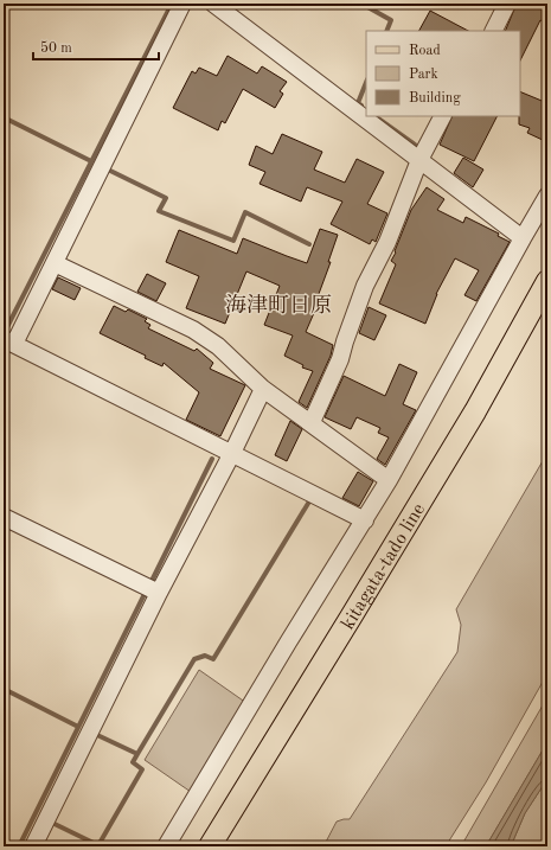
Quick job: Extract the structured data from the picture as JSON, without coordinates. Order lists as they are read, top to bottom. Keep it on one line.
{"streets":{"main road":["kitagata-tado line"]},"districts":["海津町日原"],"legend":["Road","Park","Building"],"scale_bar":"50 m"}
